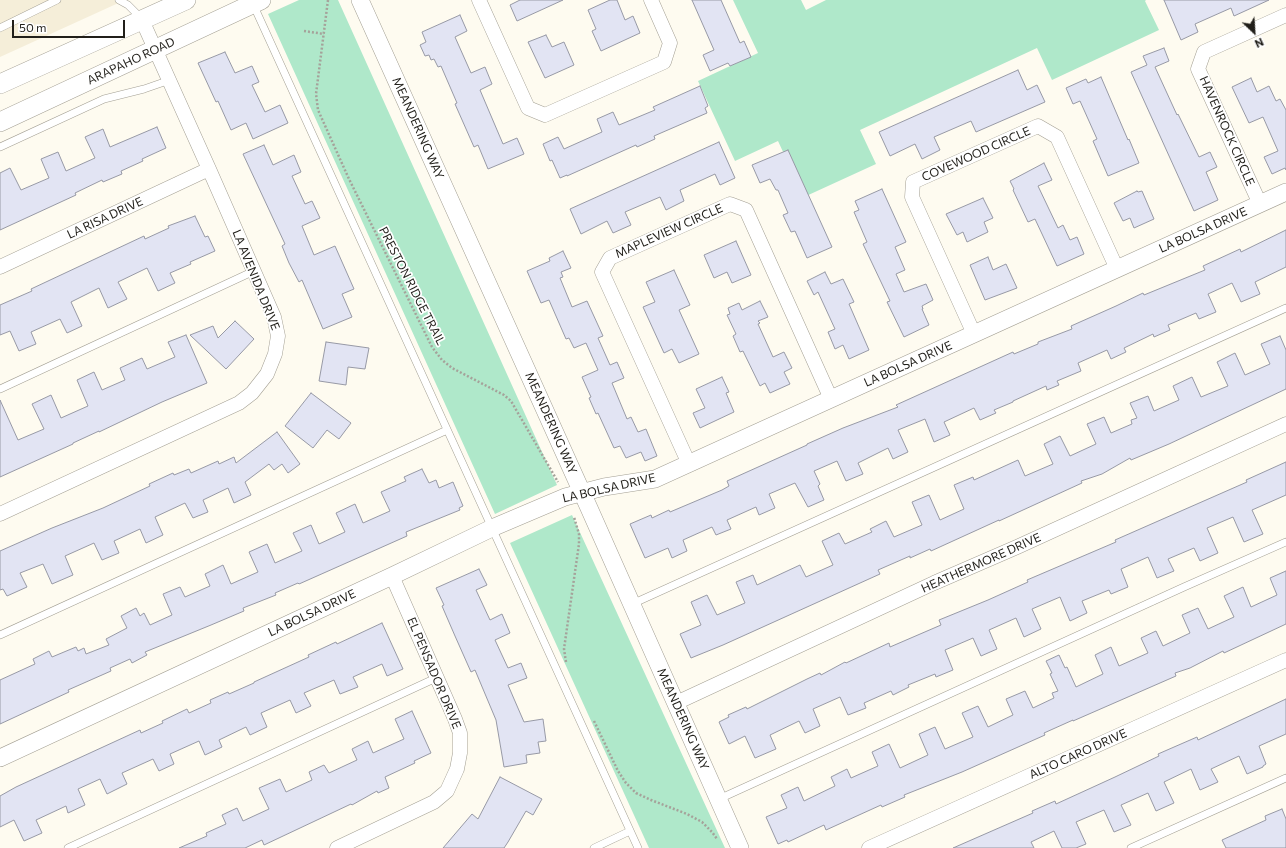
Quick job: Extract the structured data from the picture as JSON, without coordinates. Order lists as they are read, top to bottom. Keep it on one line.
{"streets":{"main road":["ARAPAHO ROAD"],"street":["MEANDERING WAY","HAVENROCK CIRCLE","COVEWOOD CIRCLE","LA RISA DRIVE","LA BOLSA DRIVE","MAPLEVIEW CIRCLE","LA AVENIDA DRIVE","HEATHERMORE DRIVE","EL PENSADOR DRIVE","ALTO CARO DRIVE"],"path":["PRESTON RIDGE TRAIL"]},"crossings":[["ARAPAHO ROAD","LA AVENIDA DRIVE"],["MEANDERING WAY","LA BOLSA DRIVE"],["MEANDERING WAY","HEATHERMORE DRIVE"],["HAVENROCK CIRCLE","LA BOLSA DRIVE"],["COVEWOOD CIRCLE","LA BOLSA DRIVE"],["LA RISA DRIVE","LA AVENIDA DRIVE"],["LA BOLSA DRIVE","MAPLEVIEW CIRCLE"],["LA BOLSA DRIVE","PRESTON RIDGE TRAIL"],["LA BOLSA DRIVE","EL PENSADOR DRIVE"]],"scale_bar":"50 m","north":"bottom right"}
